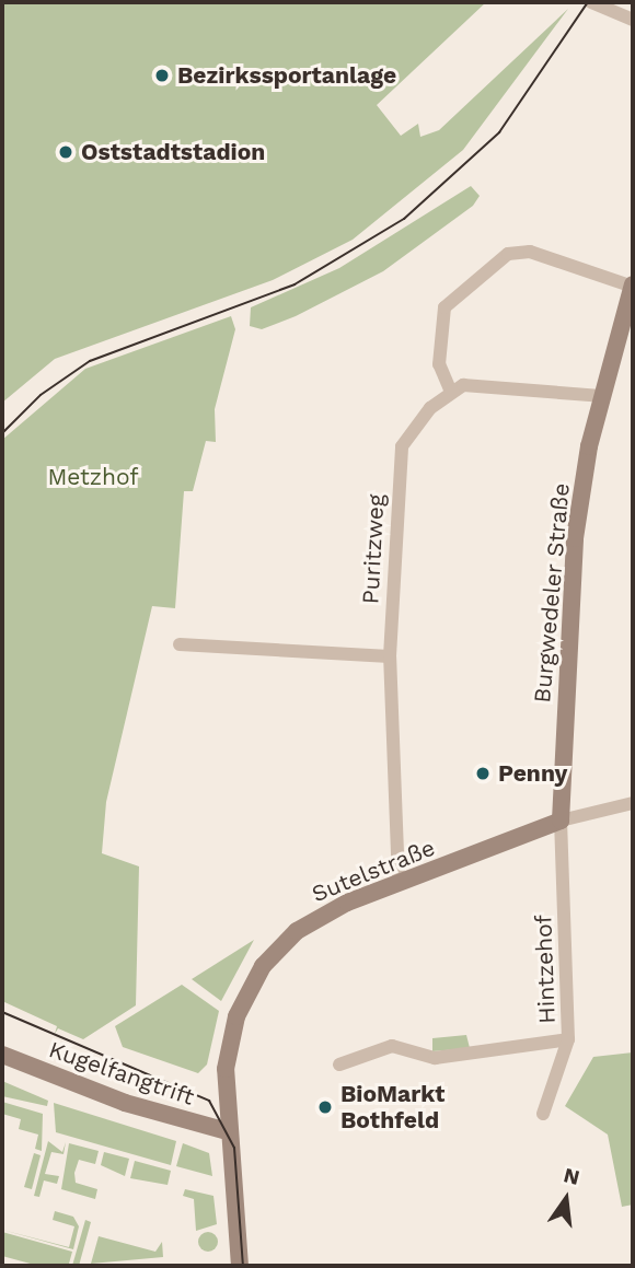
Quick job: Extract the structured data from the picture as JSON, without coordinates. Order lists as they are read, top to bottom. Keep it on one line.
{"streets":{"main road":["Burgwedeler Straße","Sutelstraße","Kugelfangtrift"],"street":["Puritzweg","Hintzehof"]},"crossings":[["Puritzweg","Sutelstraße"],["Burgwedeler Straße","Sutelstraße"],["Burgwedeler Straße","Hintzehof"],["Sutelstraße","Hintzehof"],["Sutelstraße","Kugelfangtrift"]],"parks":["Metzhof"],"places":["Bezirkssportanlage","Oststadtstadion","Penny","BioMarkt Bothfeld"],"north":"top"}
